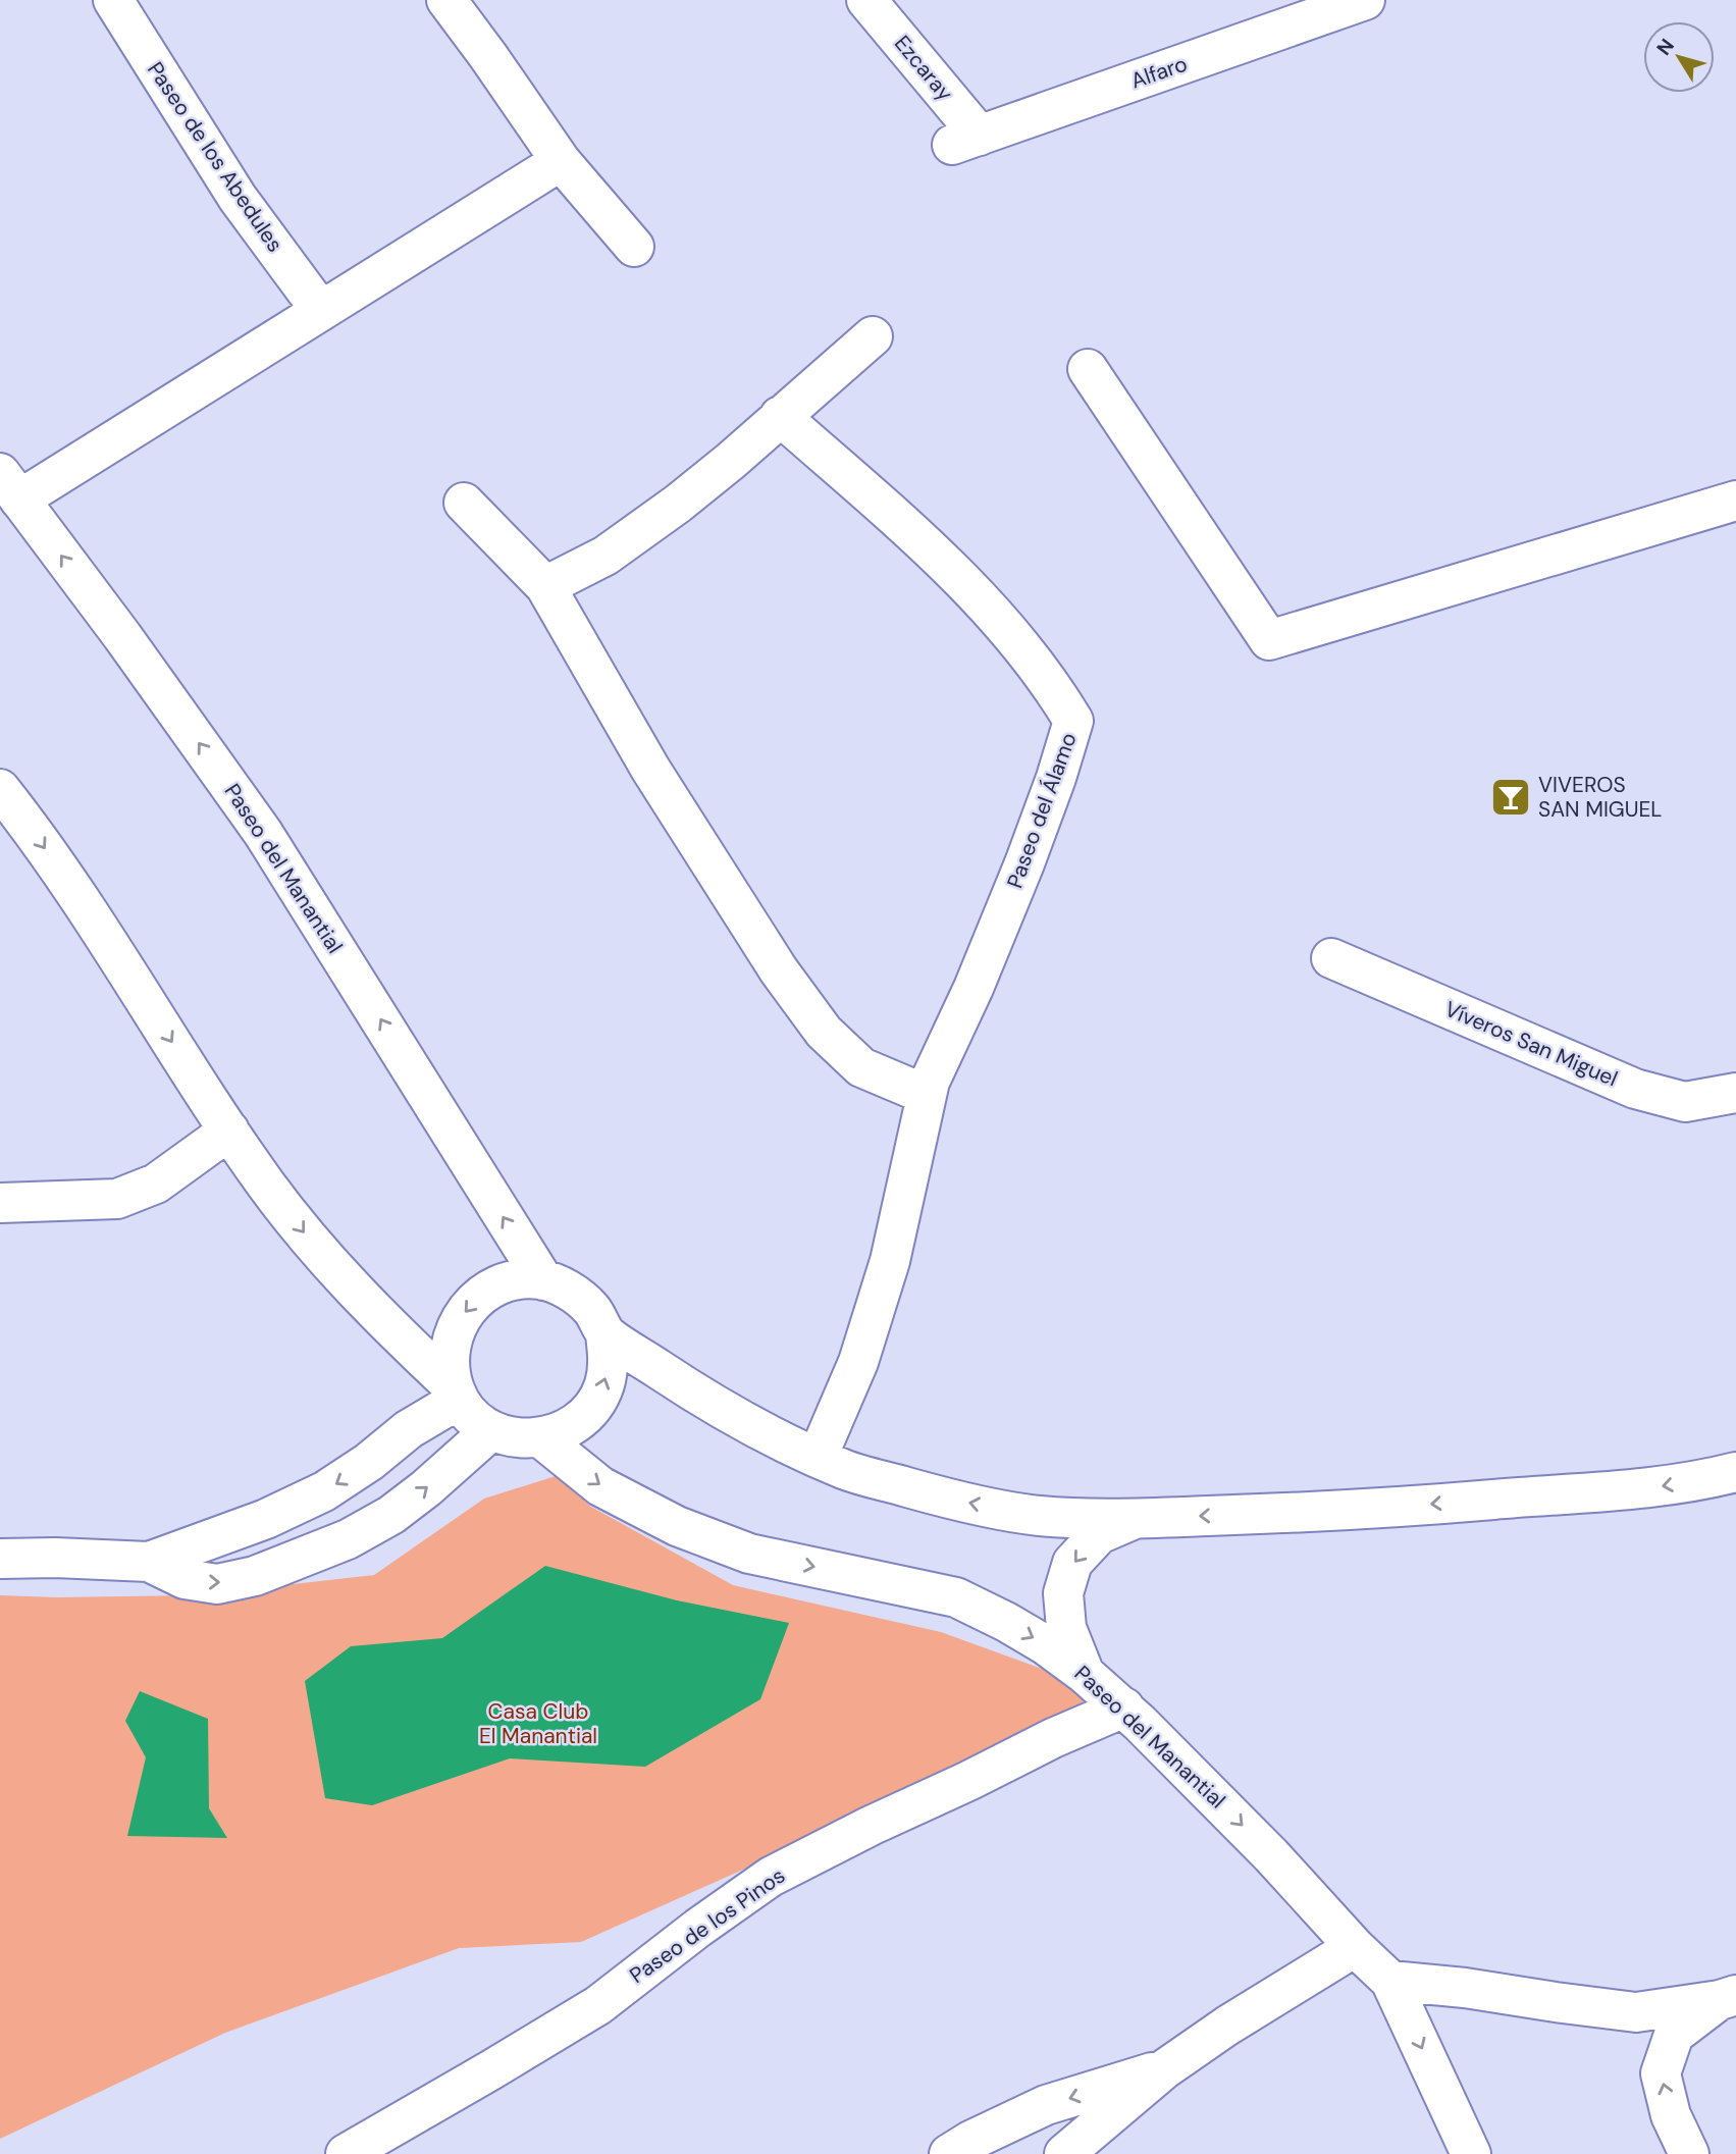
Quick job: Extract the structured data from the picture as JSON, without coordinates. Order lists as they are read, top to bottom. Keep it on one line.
{"streets":{"street":["Ezcaray","Alfaro","Paseo de los Abedules","Paseo del Álamo","Paseo del Manantial","Víveros San Miguel","Paseo de los Pinos"]},"crossings":[["Ezcaray","Alfaro"],["Paseo del Manantial","Paseo de los Pinos"]],"parks":["Casa Club El Manantial"],"places":{"bar":["VIVEROS SAN MIGUEL"]},"north":"top left"}
